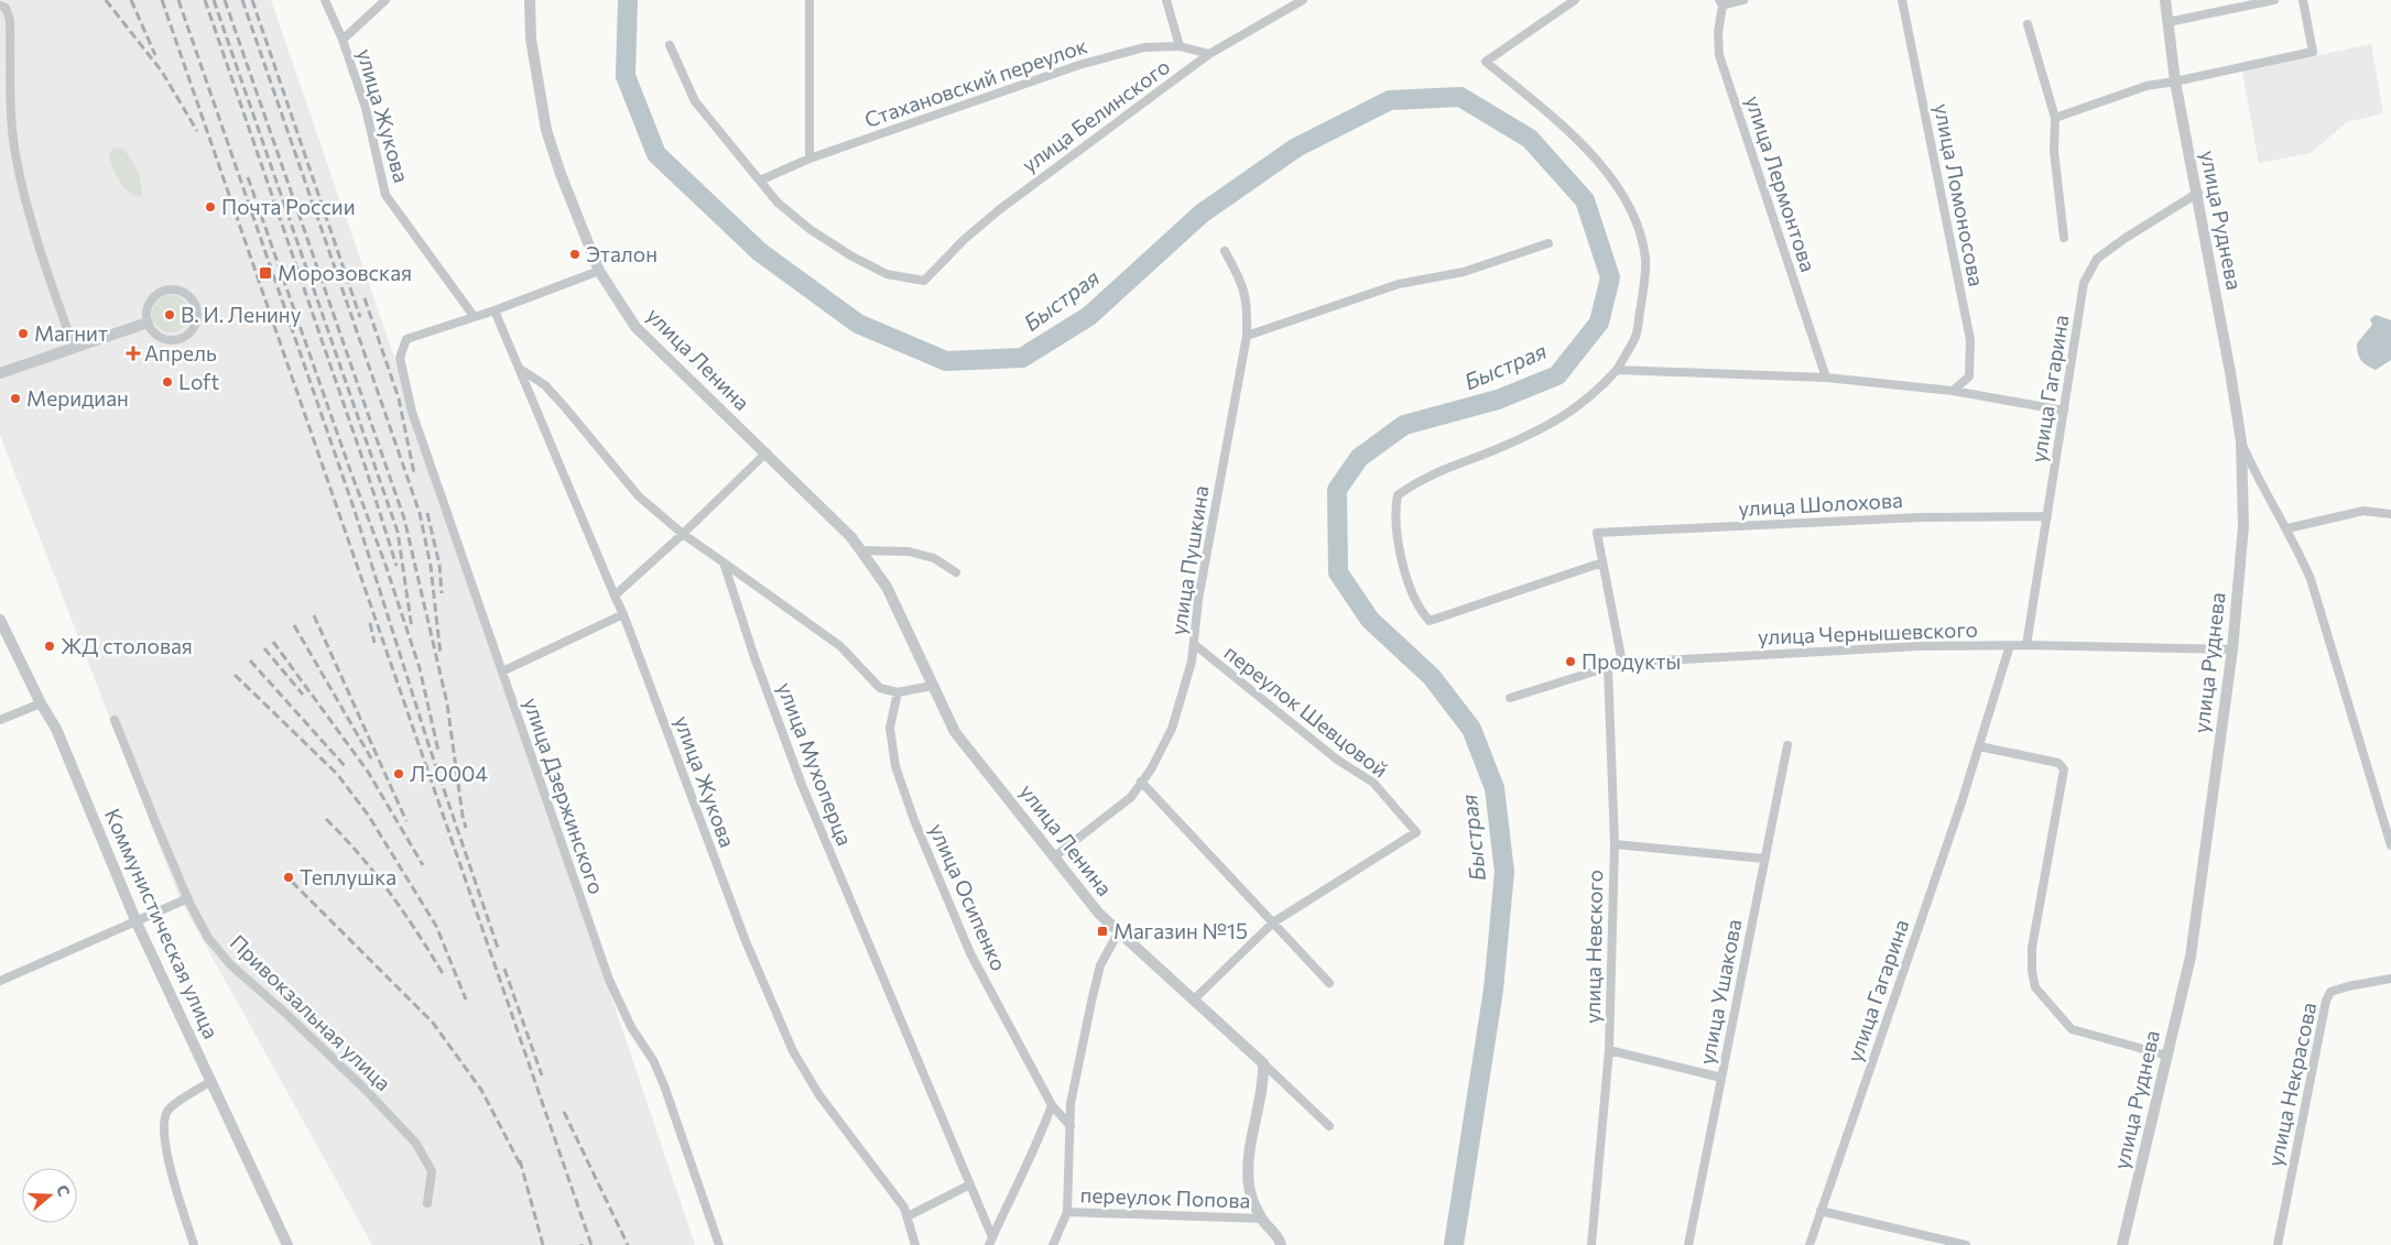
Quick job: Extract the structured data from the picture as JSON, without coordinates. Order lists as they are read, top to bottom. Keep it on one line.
{"streets":{"street":["Стахановский переулок","улица Жукова","улица Белинского","улица Лермонтова","улица Ломоносова","улица Руднева","улица Ленина","улица Гагарина","улица Шолохова","улица Пушкина","улица Чернышевского","переулок Шевцовой","улица Мухоперца","улица Дзержинского","улица Осипенко","Коммунистическая улица","улица Невского","улица Ушакова","Привокзальная улица","улица Некрасова","переулок Попова"]},"crossings":[["Стахановский переулок","улица Белинского"],["улица Жукова","улица Дзержинского"],["улица Руднева","улица Гагарина"],["улица Руднева","улица Чернышевского"],["улица Ленина","улица Пушкина"],["улица Гагарина","улица Шолохова"],["улица Гагарина","улица Чернышевского"],["улица Пушкина","переулок Шевцовой"],["улица Чернышевского","улица Невского"],["улица Невского","улица Ушакова"]],"water":["Быстрая"],"places":{"other":["Почта России","Эталон","В. И. Ленину","Магнит","Loft","Меридиан","ЖД столовая","Продукты","Л-0004","Теплушка"],"transit":["Морозовская","Магазин №15"],"health":["Апрель"]},"north":"right"}
